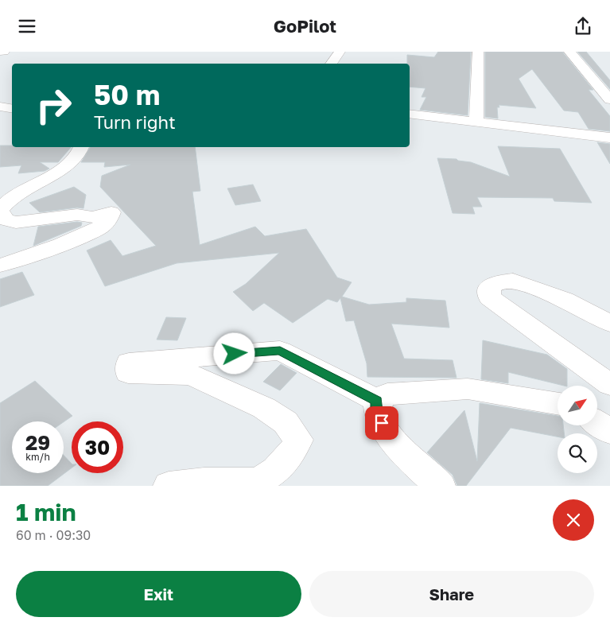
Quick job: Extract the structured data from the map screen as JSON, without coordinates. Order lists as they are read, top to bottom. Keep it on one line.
{"north":"top right","page":{"header":"GoPilot","turn":["50 m","Turn right"],"speed":"29 km/h","limit":"30","heading":["1 min","60 m · 09:30"],"buttons":["Exit","Share"]}}
